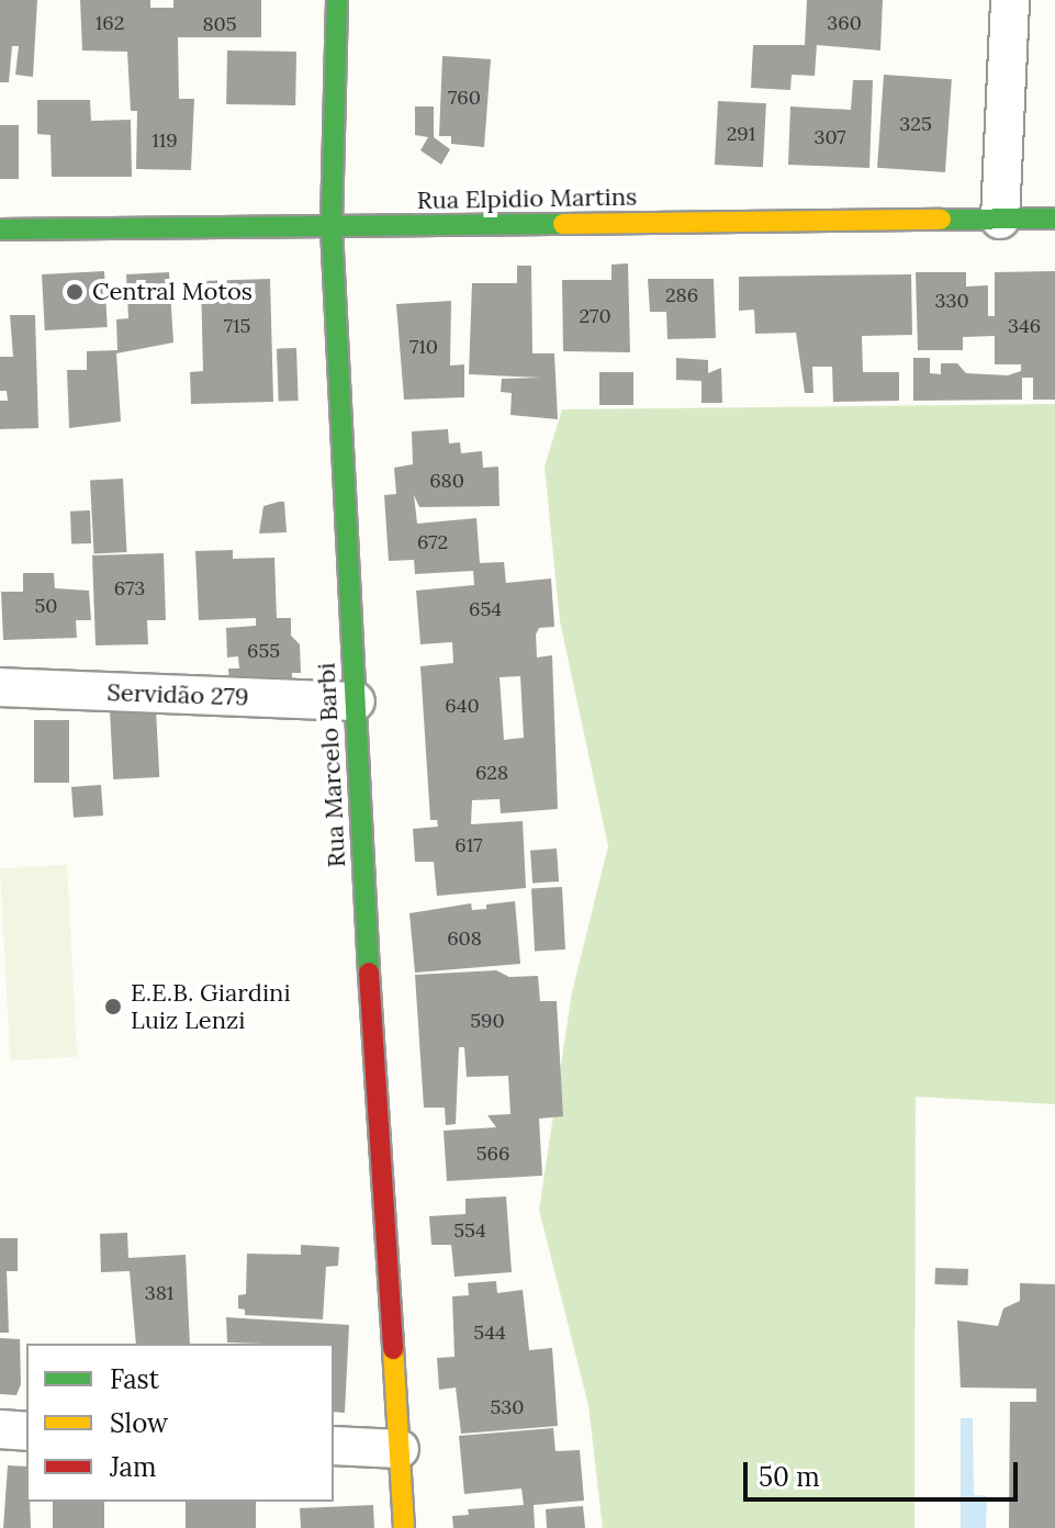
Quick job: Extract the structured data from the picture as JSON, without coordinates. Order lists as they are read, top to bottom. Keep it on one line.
{"streets":{"street":["Rua Elpidio Martins","Servidão 279","Rua Marcelo Barbi"]},"crossings":[["Rua Elpidio Martins","Rua Marcelo Barbi"],["Servidão 279","Rua Marcelo Barbi"]],"places":["Central Motos","E.E.B. Giardini Luiz Lenzi"],"house_numbers":["162","360","805","760","325","291","307","119","286","330","270","715","346","710","680","672","673","50","654","655","640","628","617","608","590","566","554","381","544","530"],"legend":["Fast","Slow","Jam"],"scale_bar":"50 m"}
